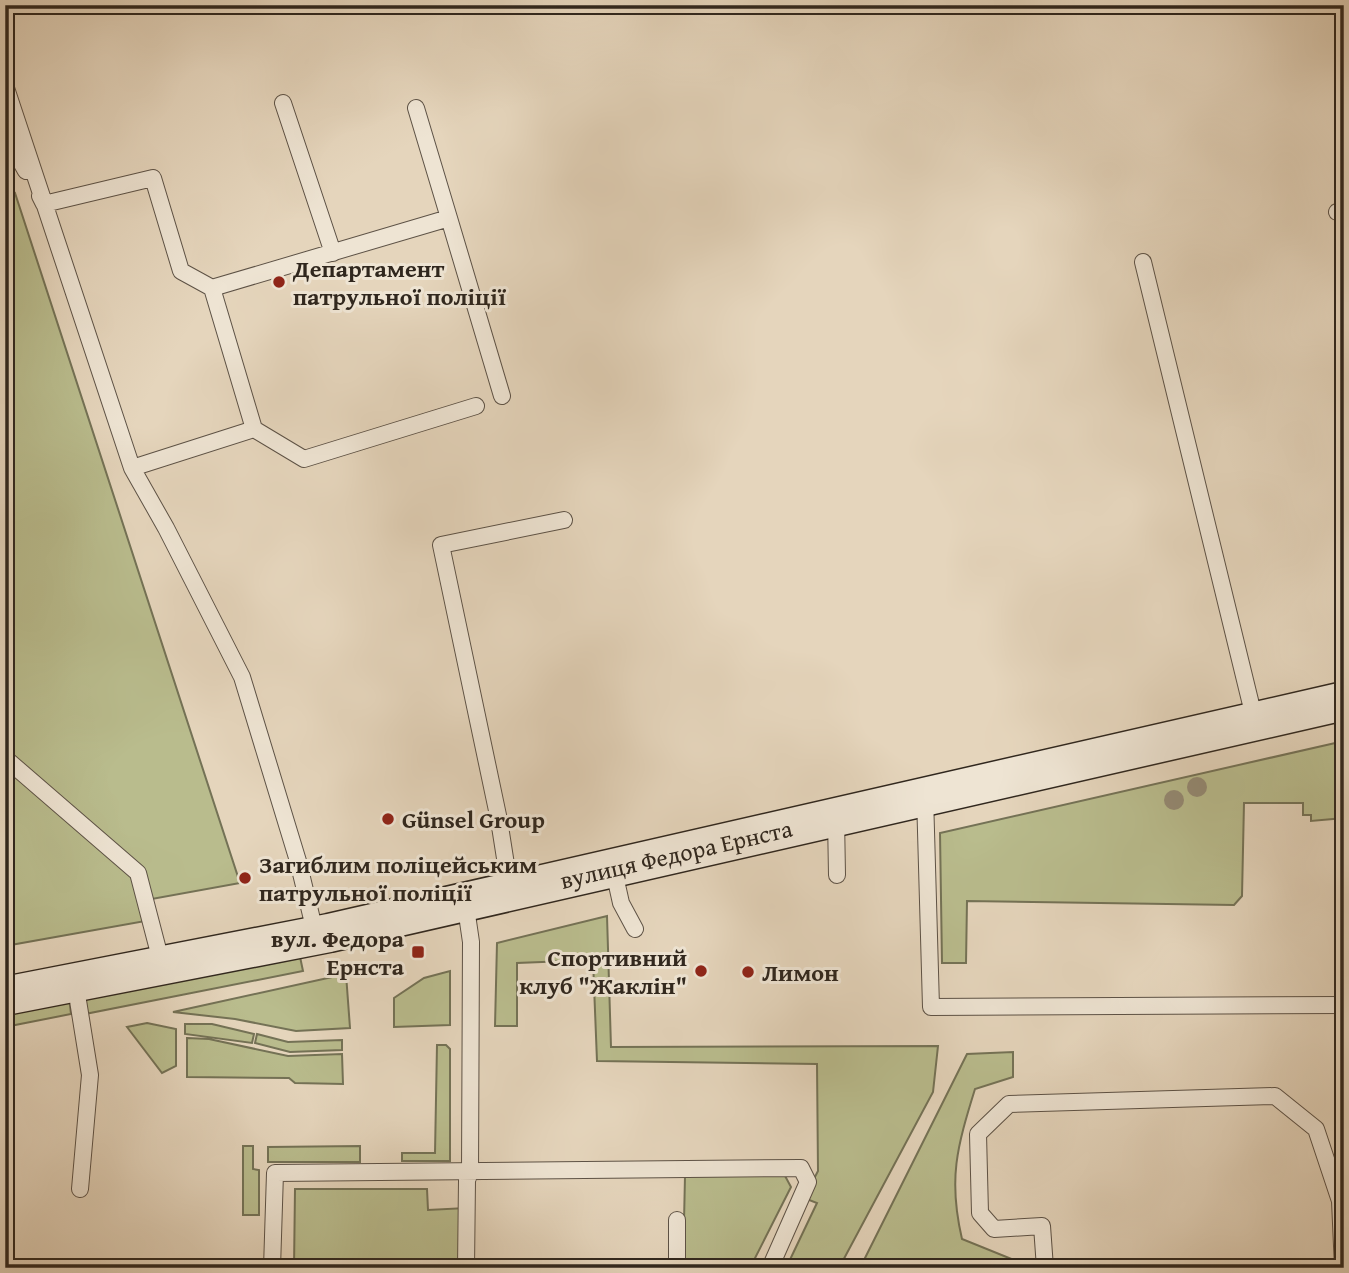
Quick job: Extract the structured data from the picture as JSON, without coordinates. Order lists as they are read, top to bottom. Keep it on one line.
{"streets":{"street":["вулиця Федора Ернста"]},"places":{"other":["Департамент патрульної поліції","Günsel Group","Загиблим поліцейським патрульної поліції","Спортивний клуб \"Жаклін\"","Лимон"],"transit":["вул. Федора Ернста"]}}
